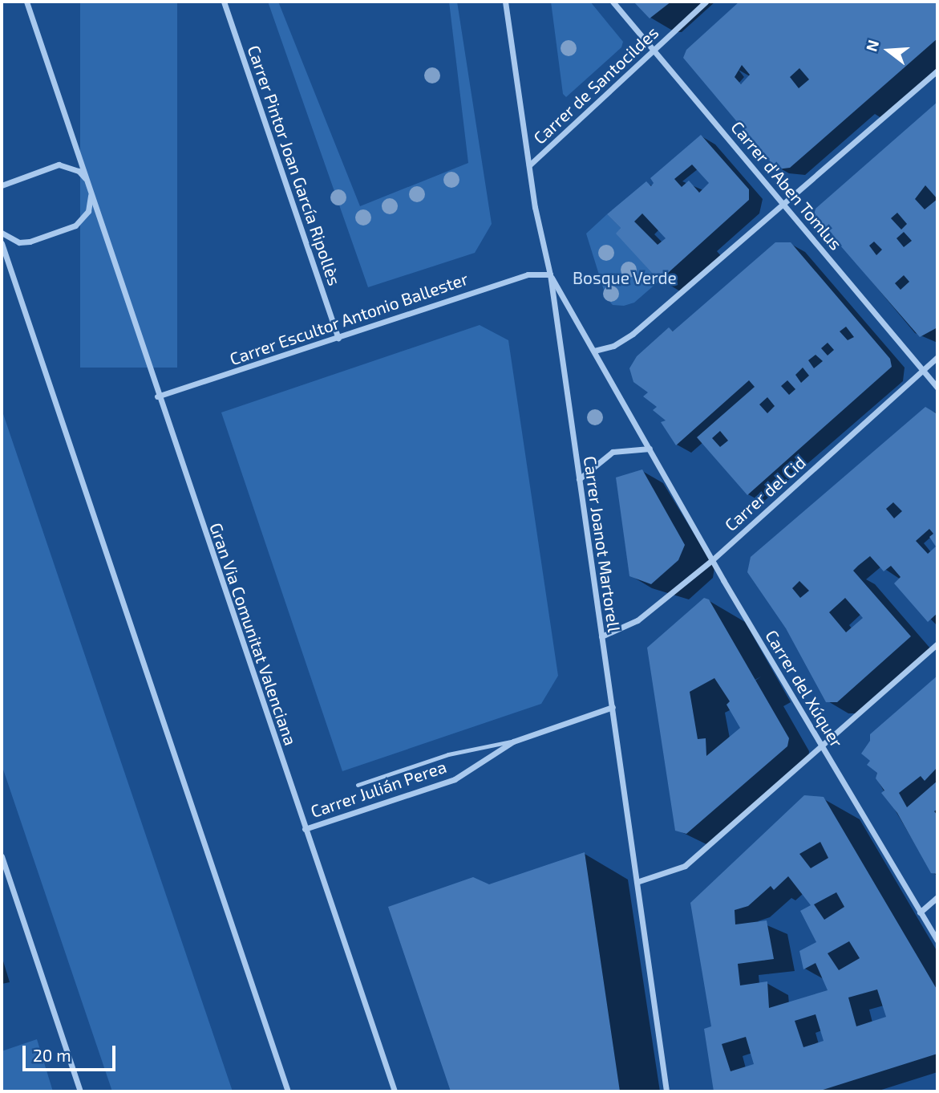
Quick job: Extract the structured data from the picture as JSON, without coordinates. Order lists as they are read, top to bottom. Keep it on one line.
{"streets":{"street":["Carrer de Santocildes","Carrer Pintor Joan García Ripollès","Carrer d'Aben Tomlus","Carrer Escultor Antonio Ballester","Carrer del Cid","Carrer Joanot Martorell","Gran Via Comunitat Valenciana","Carrer del Xúquer","Carrer Julián Perea"]},"crossings":[["Carrer de Santocildes","Carrer d'Aben Tomlus"],["Carrer de Santocildes","Carrer Joanot Martorell"],["Carrer Pintor Joan García Ripollès","Carrer Escultor Antonio Ballester"],["Carrer d'Aben Tomlus","Carrer del Cid"],["Carrer Escultor Antonio Ballester","Carrer Joanot Martorell"],["Carrer Escultor Antonio Ballester","Gran Via Comunitat Valenciana"],["Carrer Escultor Antonio Ballester","Carrer del Xúquer"],["Carrer del Cid","Carrer Joanot Martorell"],["Carrer del Cid","Carrer del Xúquer"],["Carrer Joanot Martorell","Carrer del Xúquer"],["Carrer Joanot Martorell","Carrer Julián Perea"],["Gran Via Comunitat Valenciana","Carrer Julián Perea"]],"parks":["Bosque Verde"],"scale_bar":"20 m","north":"left"}
